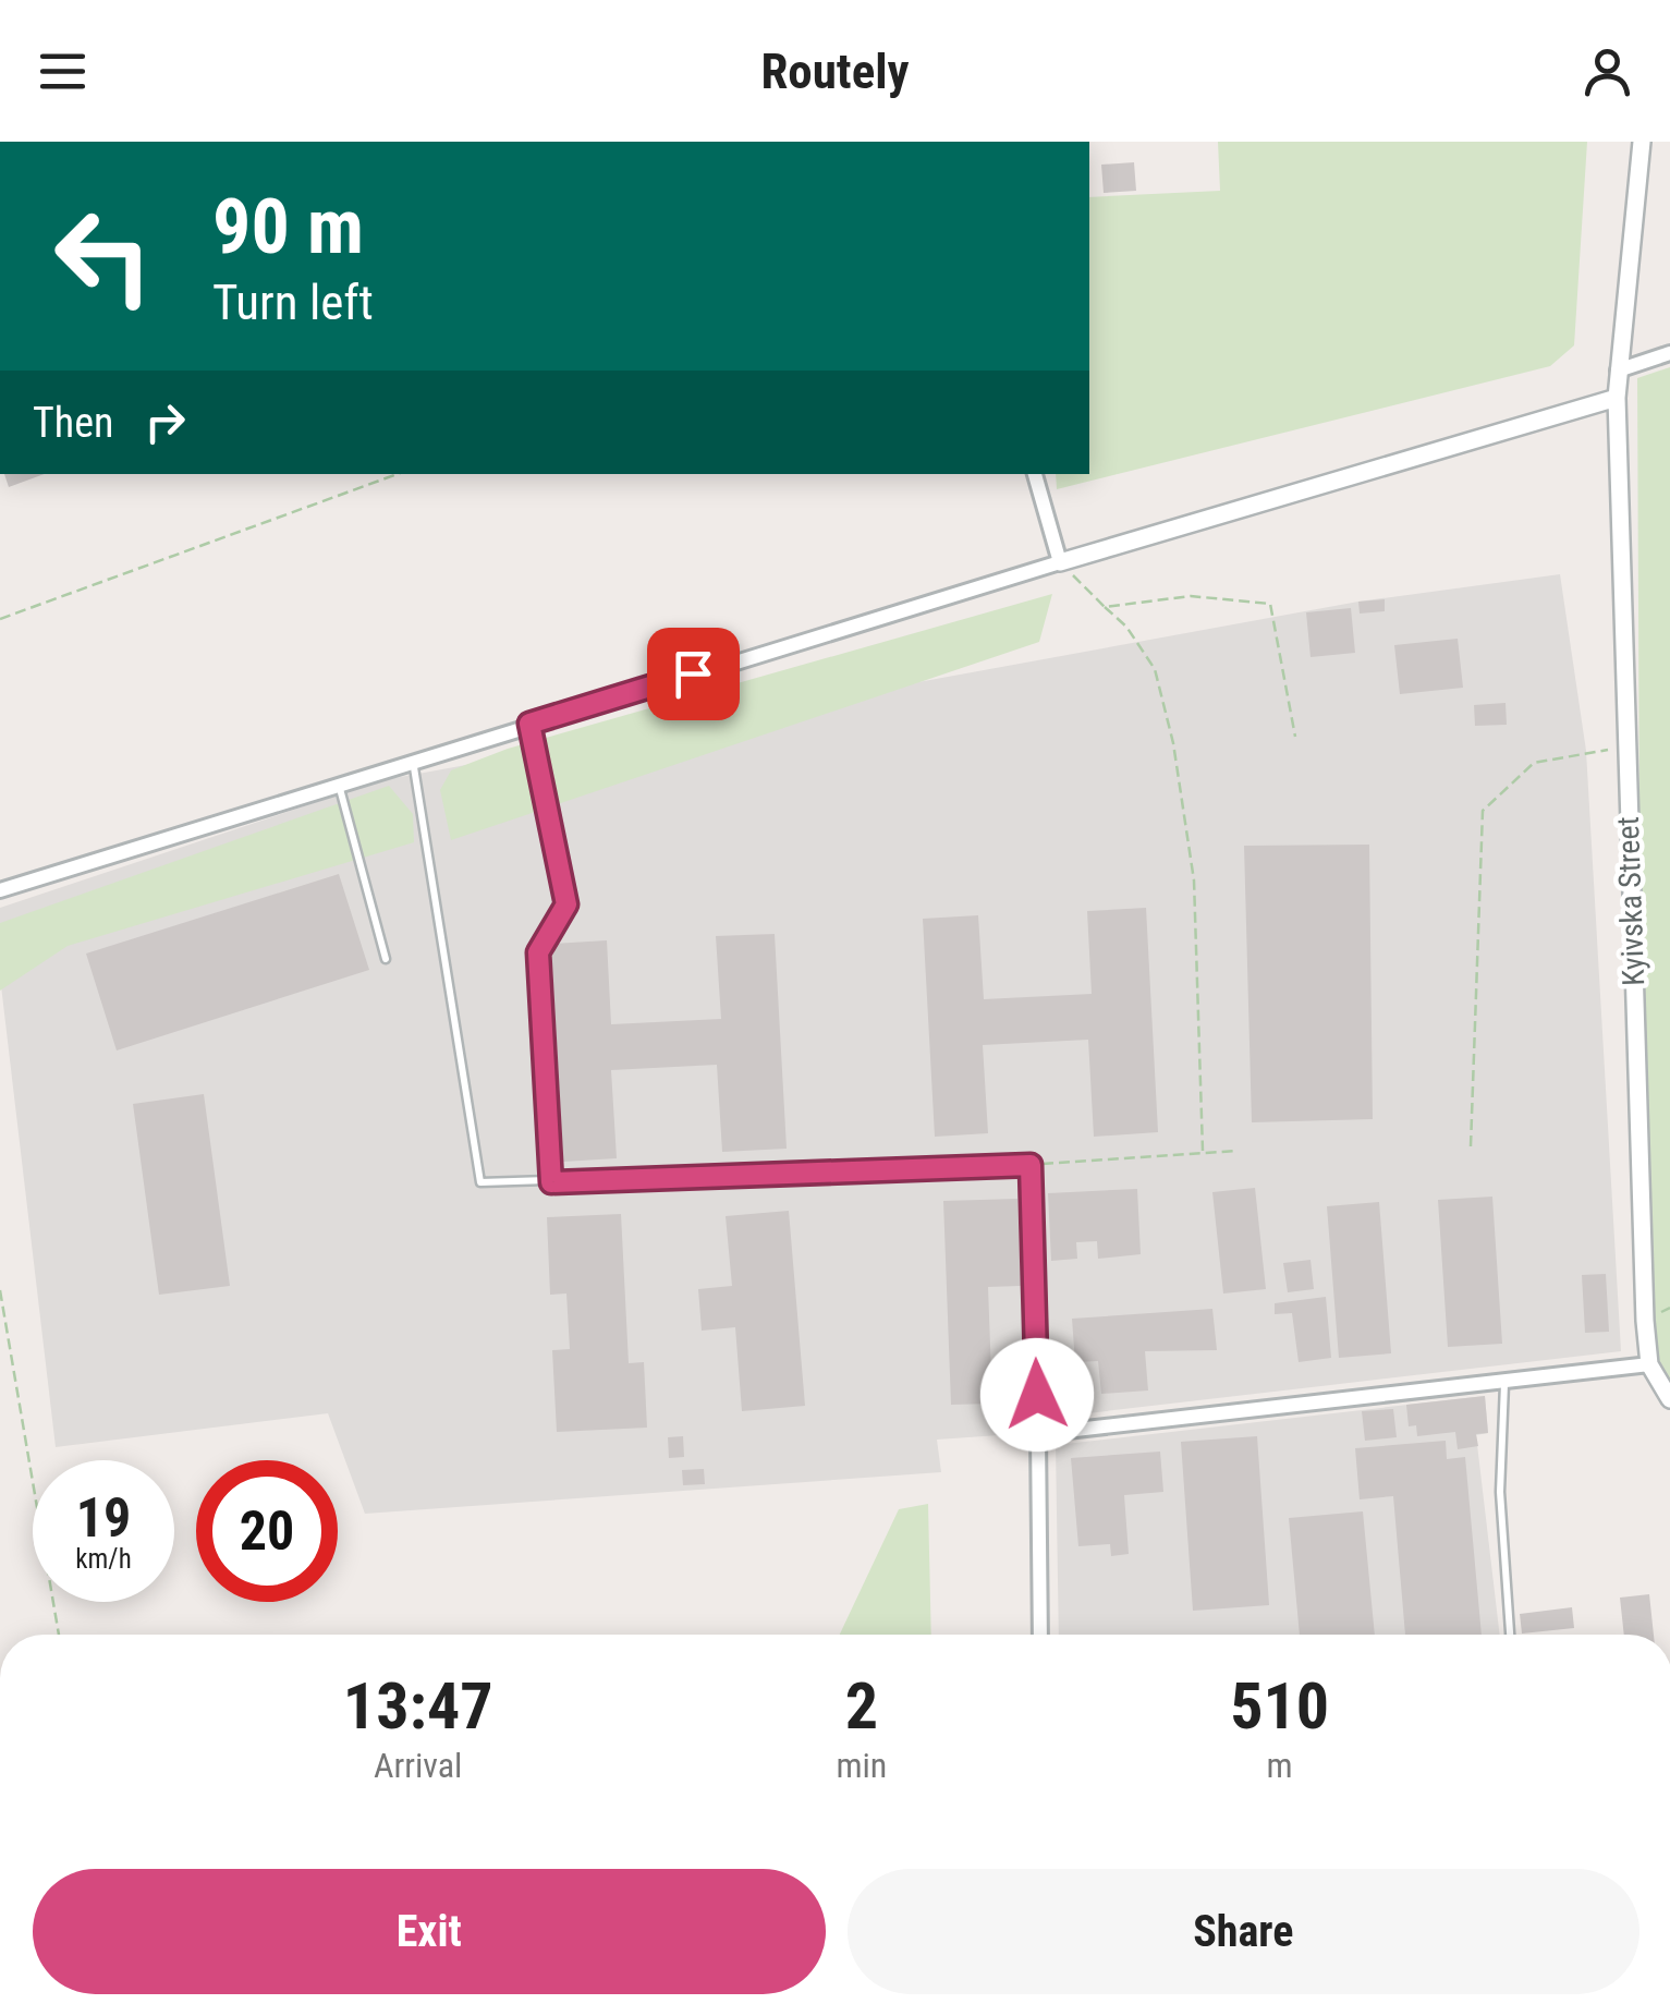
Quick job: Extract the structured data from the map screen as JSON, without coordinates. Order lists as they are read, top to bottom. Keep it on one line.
{"streets":{"street":["Kyivska Street"]},"page":{"header":"Routely","turn":["90 m","Turn left"],"then":"Then","speed":"19 km/h","limit":"20","eta":["13:47","Arrival","2","min","510","m"],"buttons":["Exit","Share"]}}
